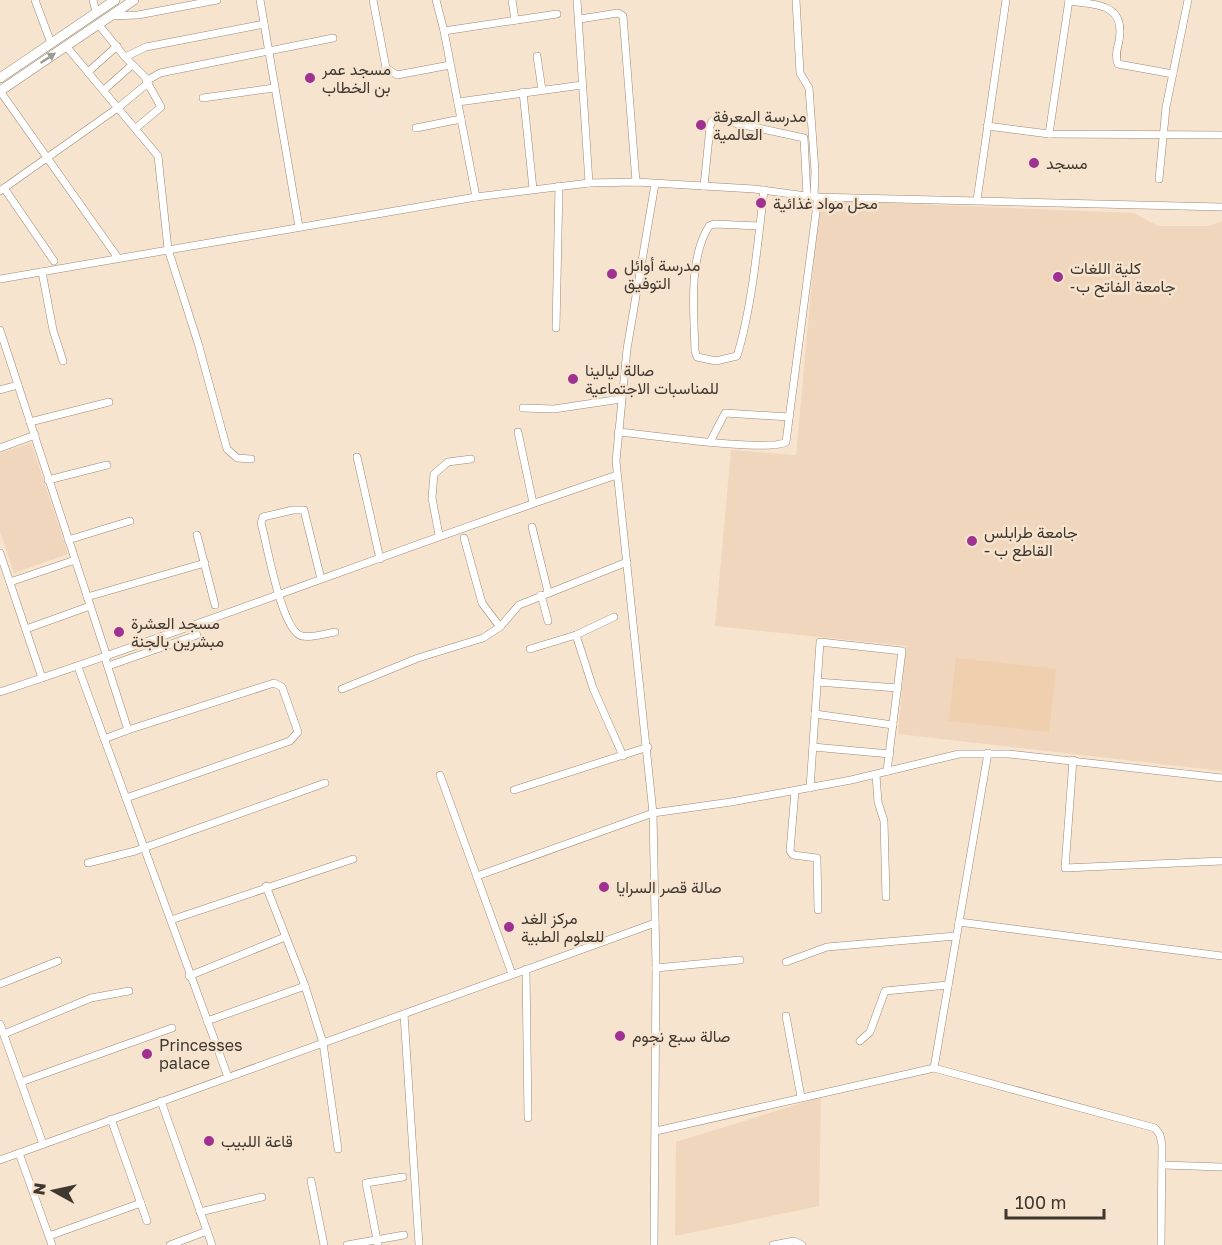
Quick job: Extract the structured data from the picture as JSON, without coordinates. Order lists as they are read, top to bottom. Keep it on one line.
{"places":["مسجد عمر بن الخطاب","مدرسة المعرفة العالمية","مسجد","محل مواد غذائية","مدرسة أوائل التوفيق","كلية اللغات -جامعة الفاتح ب","صالة ليالينا للمناسبات الاجتماعية","جامعة طرابلس - القاطع ب","مسجد العشرة مبشرين بالجنة","صالة قصر السرايا","مركز الغد للعلوم الطبية","صالة سبع نجوم","Princesses palace","قاعة اللبيب"],"scale_bar":"100 m","north":"left"}
